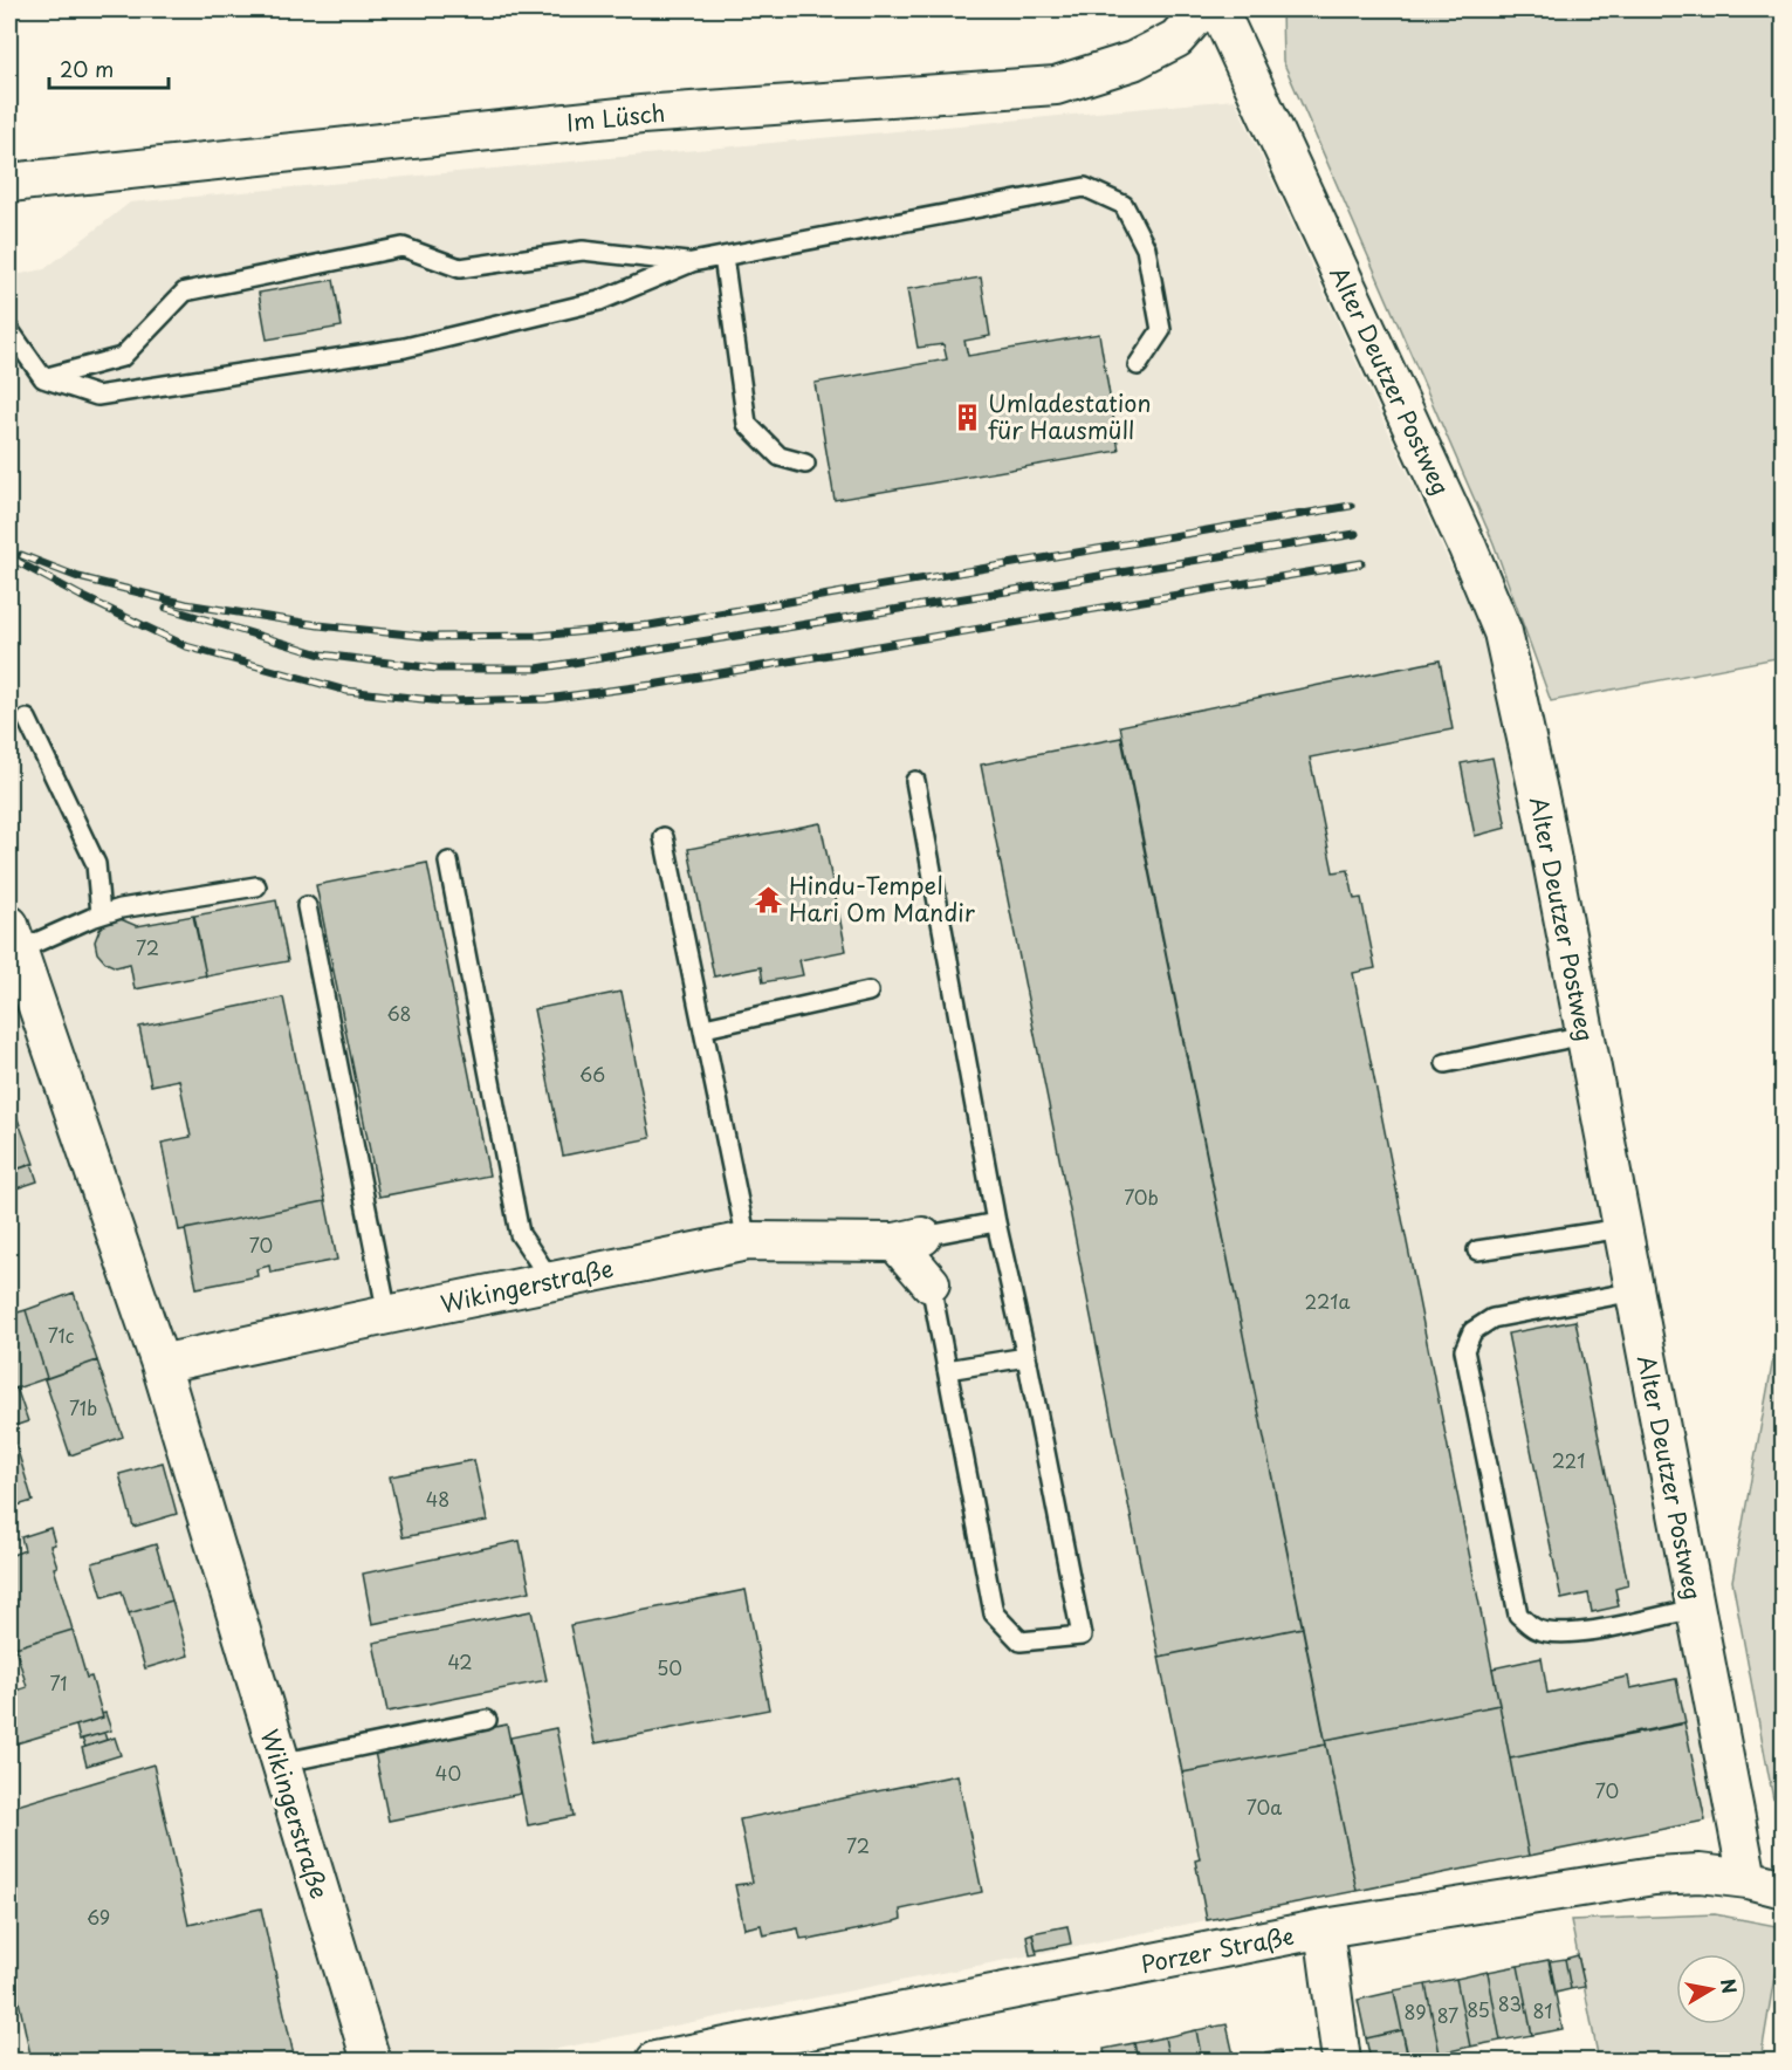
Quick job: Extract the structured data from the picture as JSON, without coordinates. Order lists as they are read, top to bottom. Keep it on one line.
{"streets":{"street":["Im Lüsch","Alter Deutzer Postweg","Wikingerstraße","Porzer Straße"]},"crossings":[["Alter Deutzer Postweg","Porzer Straße"]],"places":{"building":["Umladestation für Hausmüll"],"temple":["Hindu-Tempel Hari Om Mandir"]},"house_numbers":["72","68","66","70b","70","221a","71c","71b","221","48","42","50","71","40","70","70a","72","69","83","85","81","89","87"],"scale_bar":"20 m","north":"right"}
